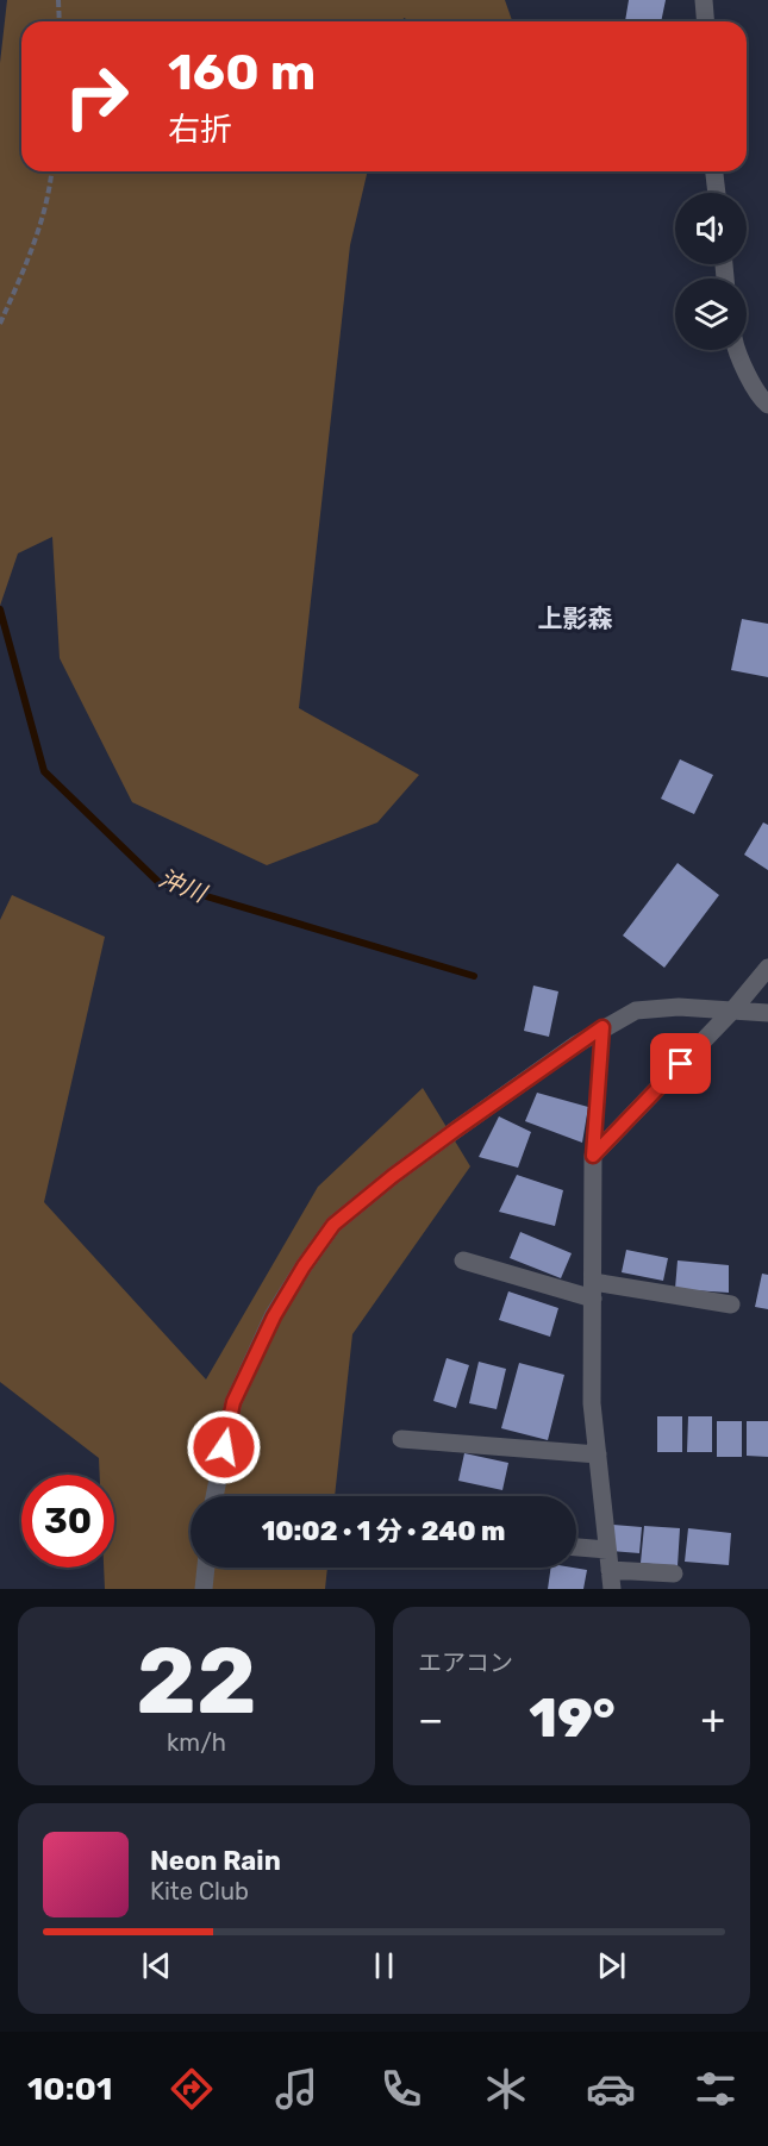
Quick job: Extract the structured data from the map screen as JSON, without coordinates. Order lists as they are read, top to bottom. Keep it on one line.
{"districts":["上影森"],"water":["沖川"],"page":{"turn":["160 m","右折"],"limit":"30","trip":"10:02 · 1 分 · 240 m","tile":[["22","km/h"],"エアコン"],"heat":["−","19°","+"],"song":["Neon Rain","Kite Club"],"tabs":"10:01"}}
